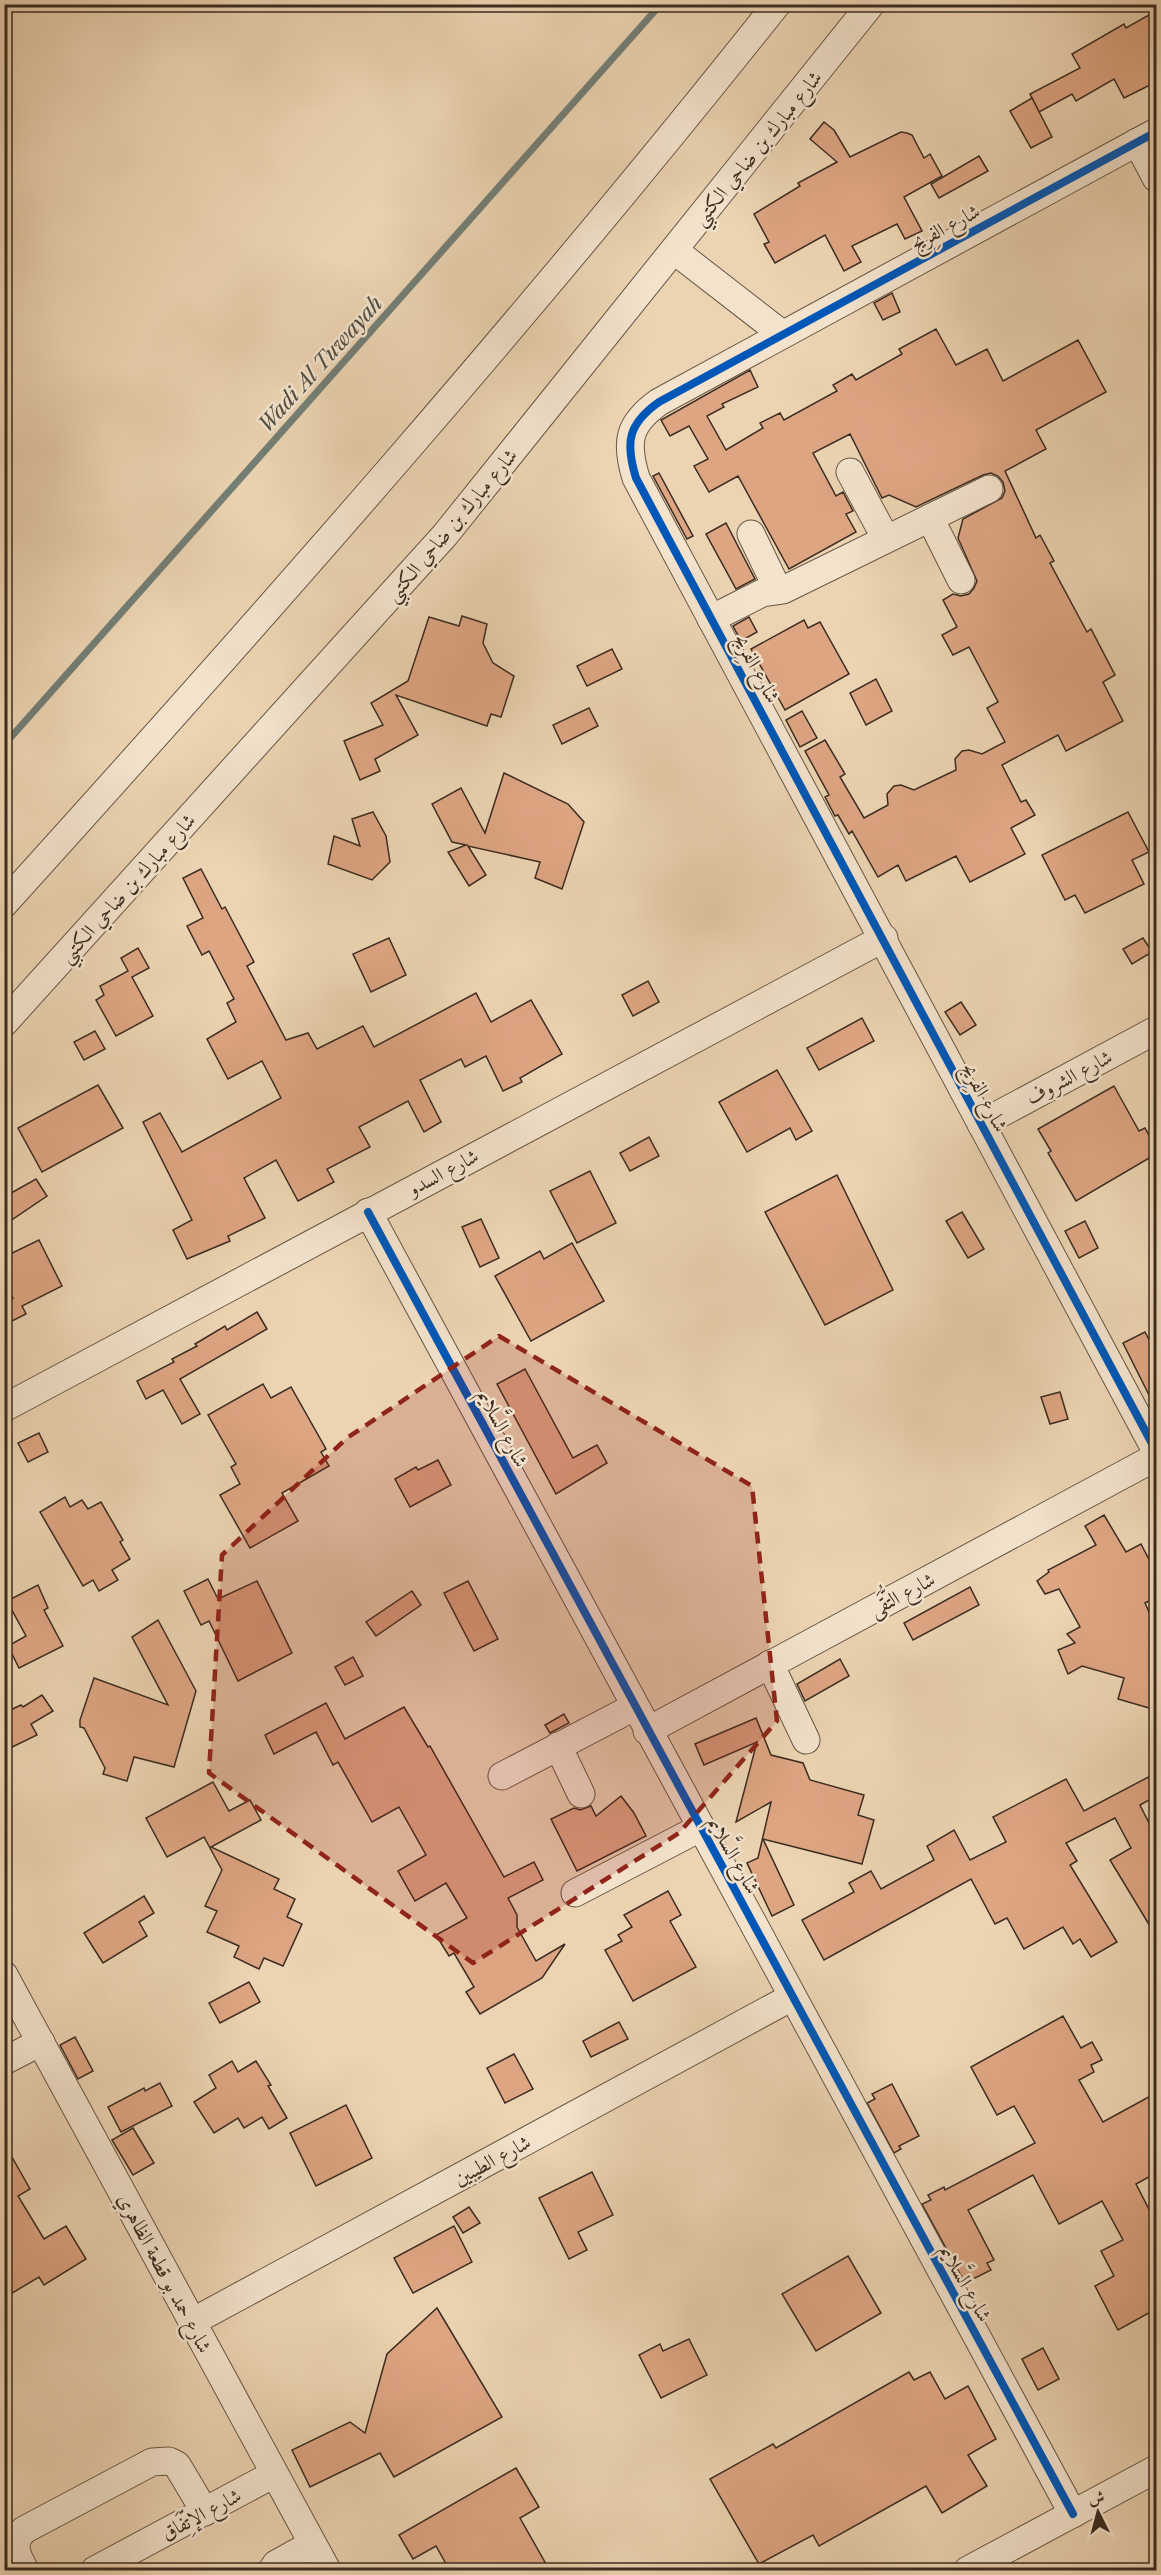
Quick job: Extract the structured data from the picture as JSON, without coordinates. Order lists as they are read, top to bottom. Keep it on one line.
{"streets":{"street":["شارع مبارك بن ضاحي الكتبي","شارع الفِريج","شارع الشروف","شارع السدو","شارع السَّلايم","شارع التُّقَى","شارع الطيبين","شارع حمد بو قطعة الظاهري","شارع الإتِّفَاق"]},"crossings":[["شارع الفِريج","شارع الشروف"],["شارع الفِريج","شارع السدو"],["شارع السدو","شارع السَّلايم"],["شارع السَّلايم","شارع التُّقَى"],["شارع السَّلايم","شارع الطيبين"],["شارع الطيبين","شارع حمد بو قطعة الظاهري"],["شارع حمد بو قطعة الظاهري","شارع الإتِّفَاق"]],"water":["Wadi Al Tuwayah"],"north":"top"}
